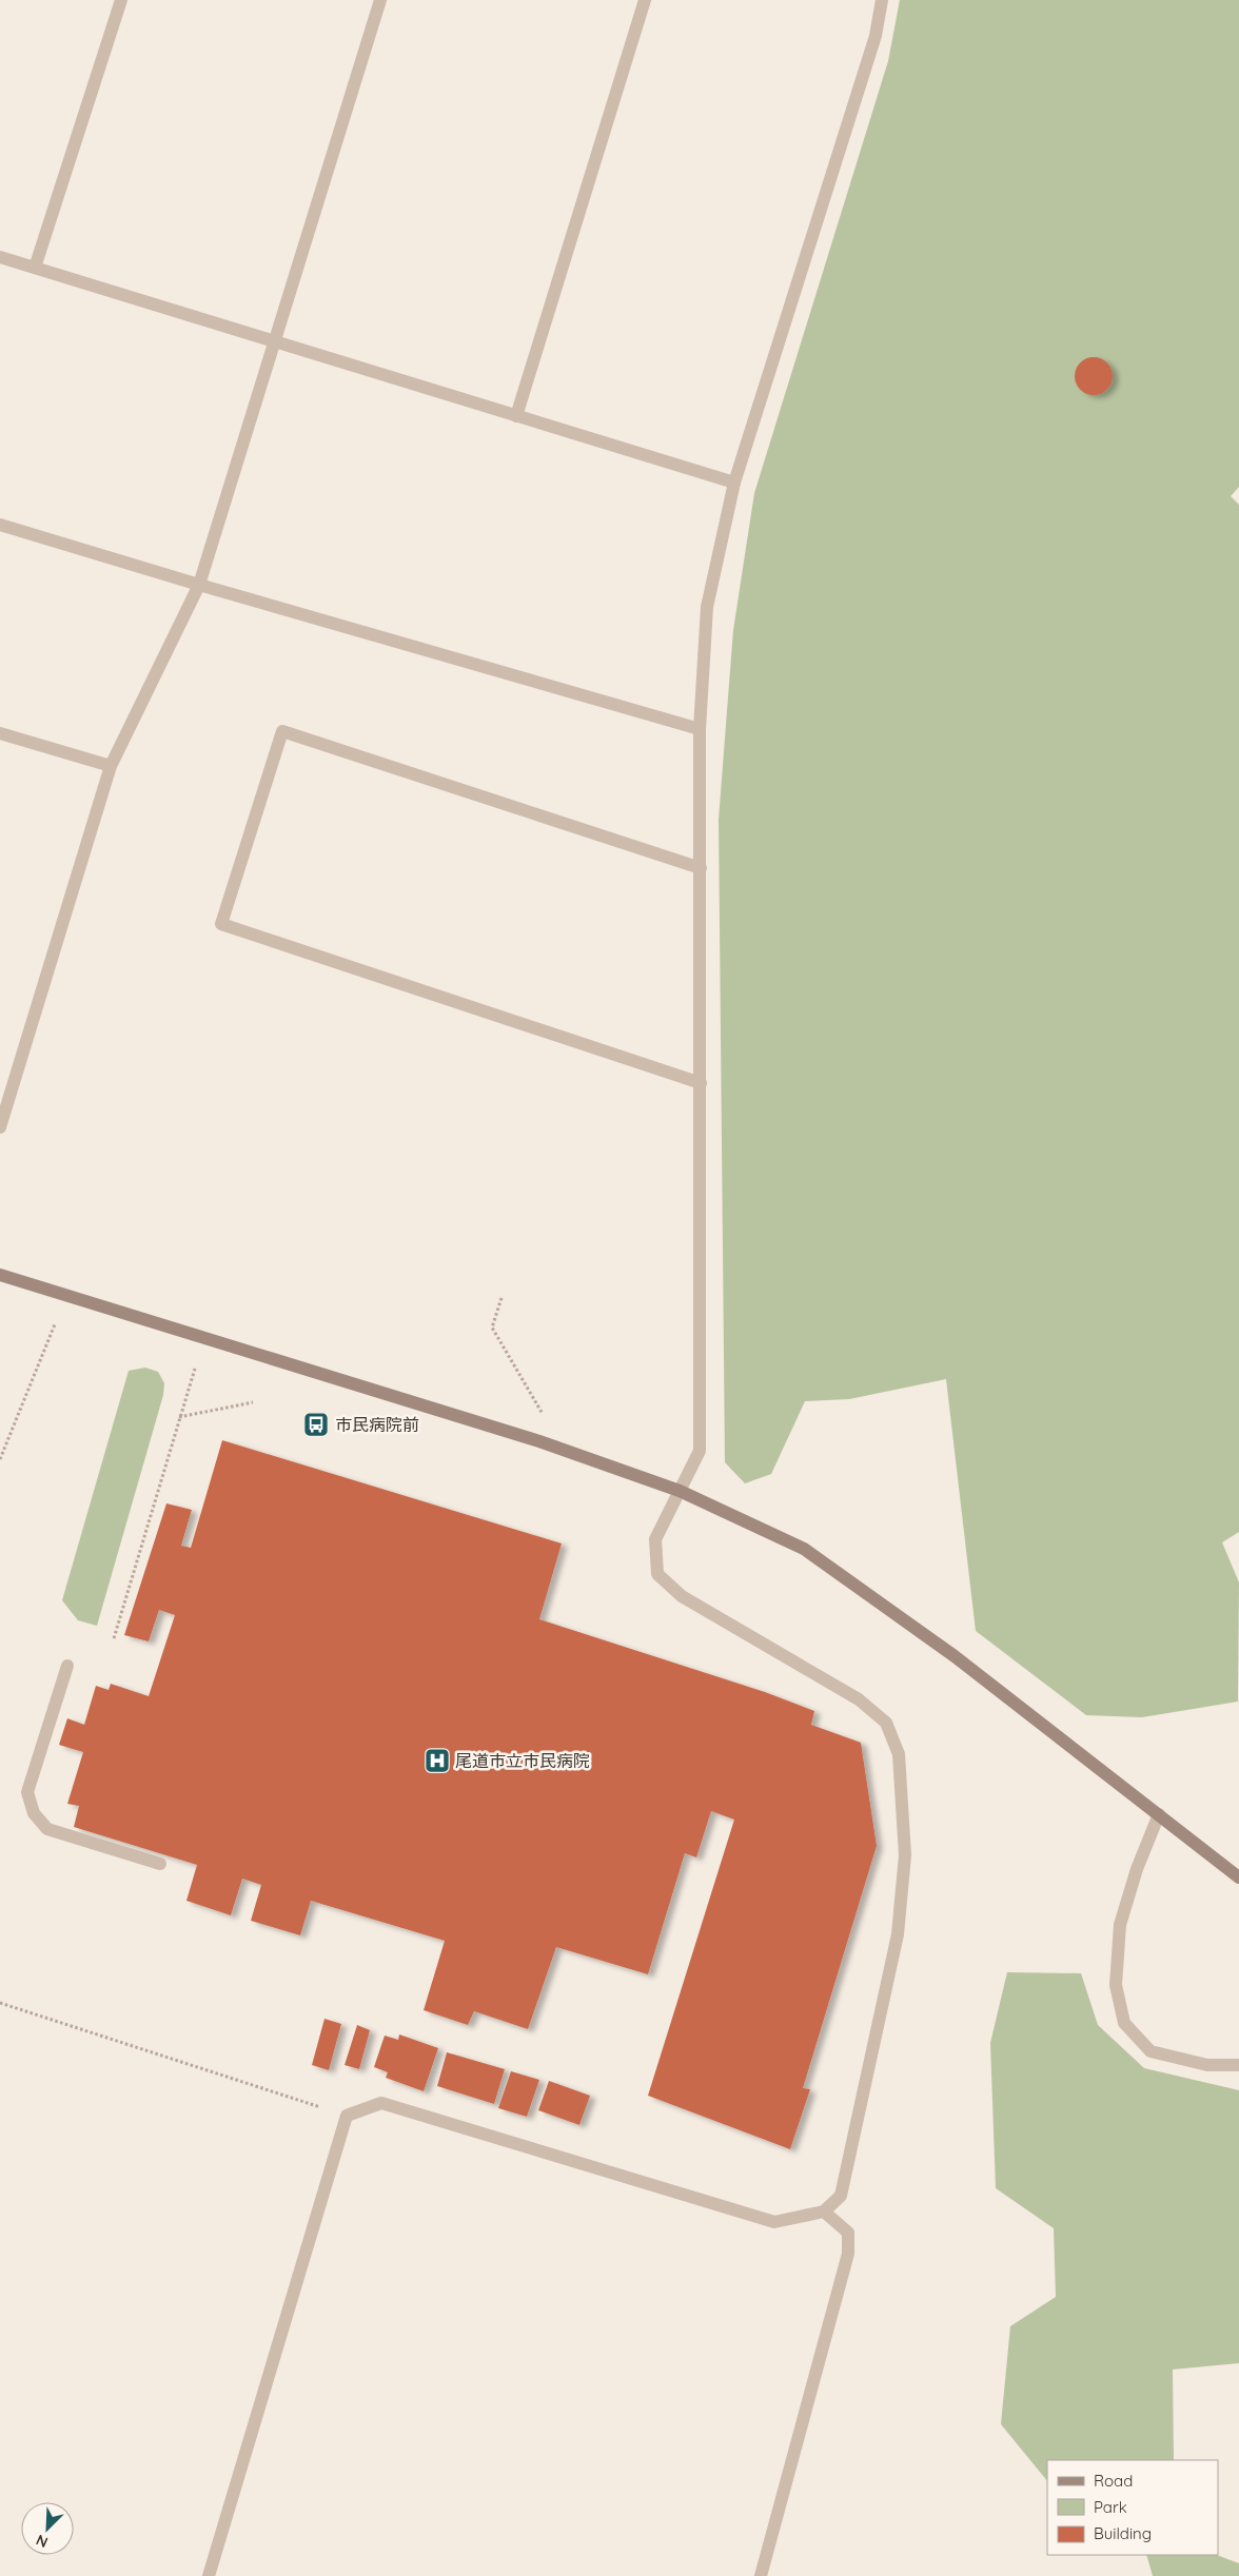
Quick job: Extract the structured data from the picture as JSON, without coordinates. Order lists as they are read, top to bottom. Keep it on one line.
{"places":{"bus stop":["市民病院前"],"hospital":["尾道市立市民病院"]},"legend":["Road","Park","Building"],"north":"bottom left"}
